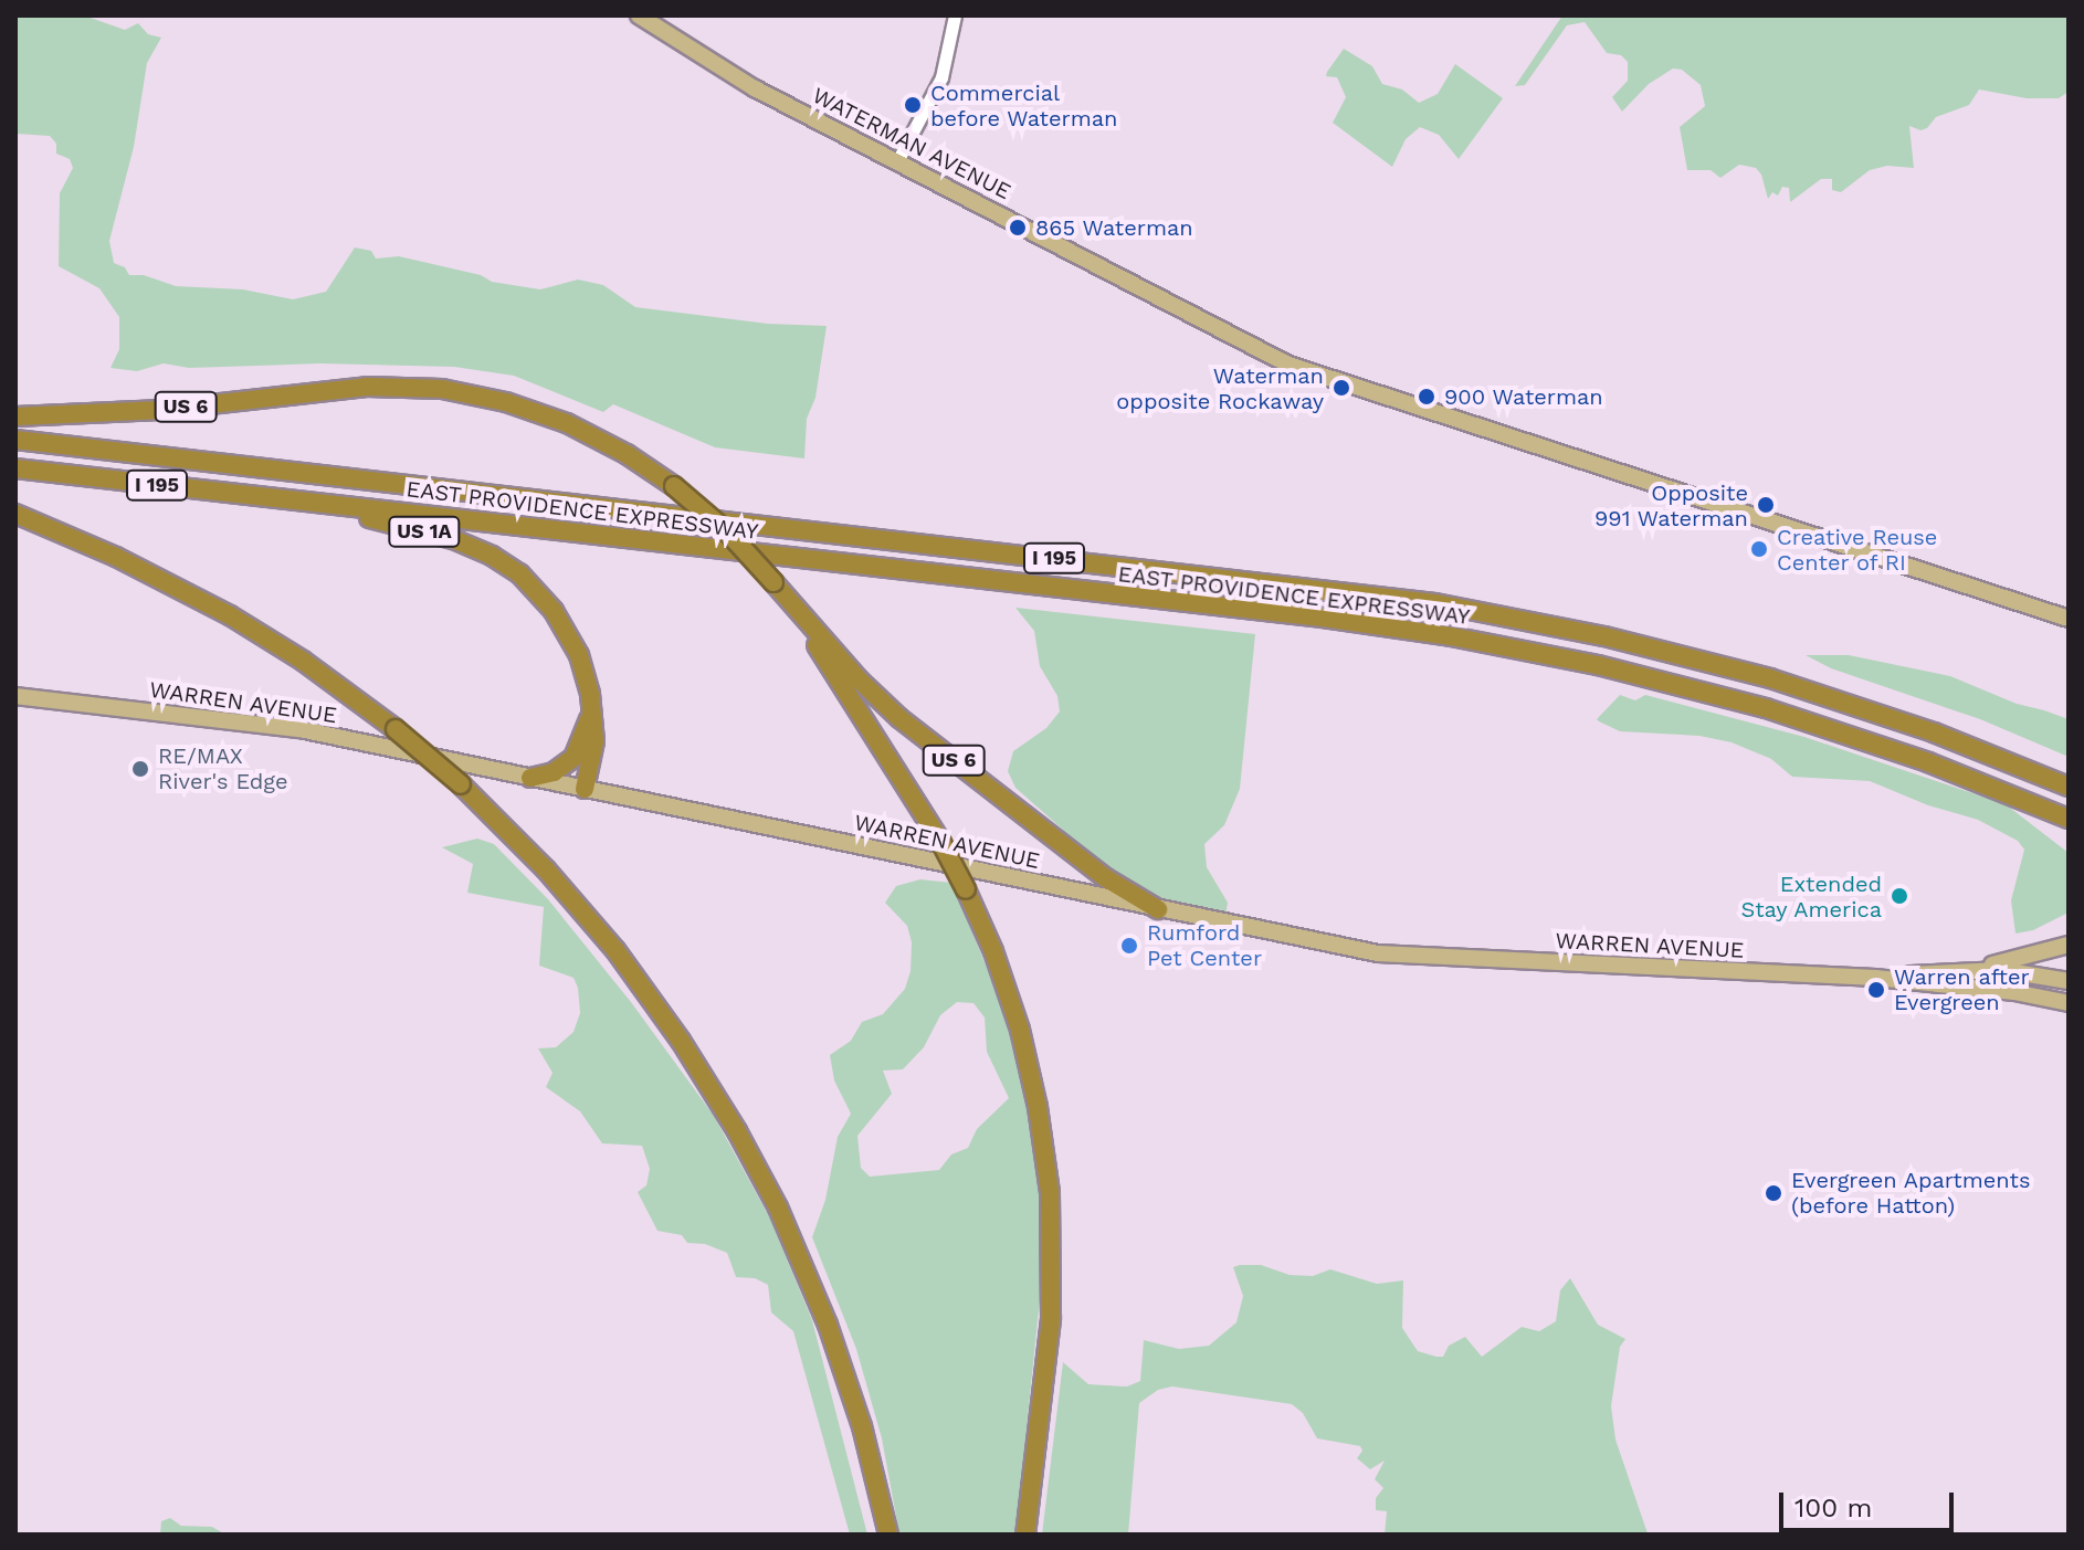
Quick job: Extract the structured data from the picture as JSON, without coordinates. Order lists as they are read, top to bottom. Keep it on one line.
{"streets":{"highway":["US 6","I 195","EAST PROVIDENCE EXPRESSWAY","US 1A"],"main road":["WATERMAN AVENUE","WARREN AVENUE"]},"crossings":[["US 6","WARREN AVENUE"],["EAST PROVIDENCE EXPRESSWAY","US 1A"],["US 1A","WARREN AVENUE"]],"places":["Commercial before Waterman","865 Waterman","Waterman opposite Rockaway","900 Waterman","Opposite 991 Waterman","Creative Reuse Center of RI","RE/MAX River's Edge","Extended Stay America","Rumford Pet Center","Warren after Evergreen","Evergreen Apartments (before Hatton)"],"scale_bar":"100 m"}
